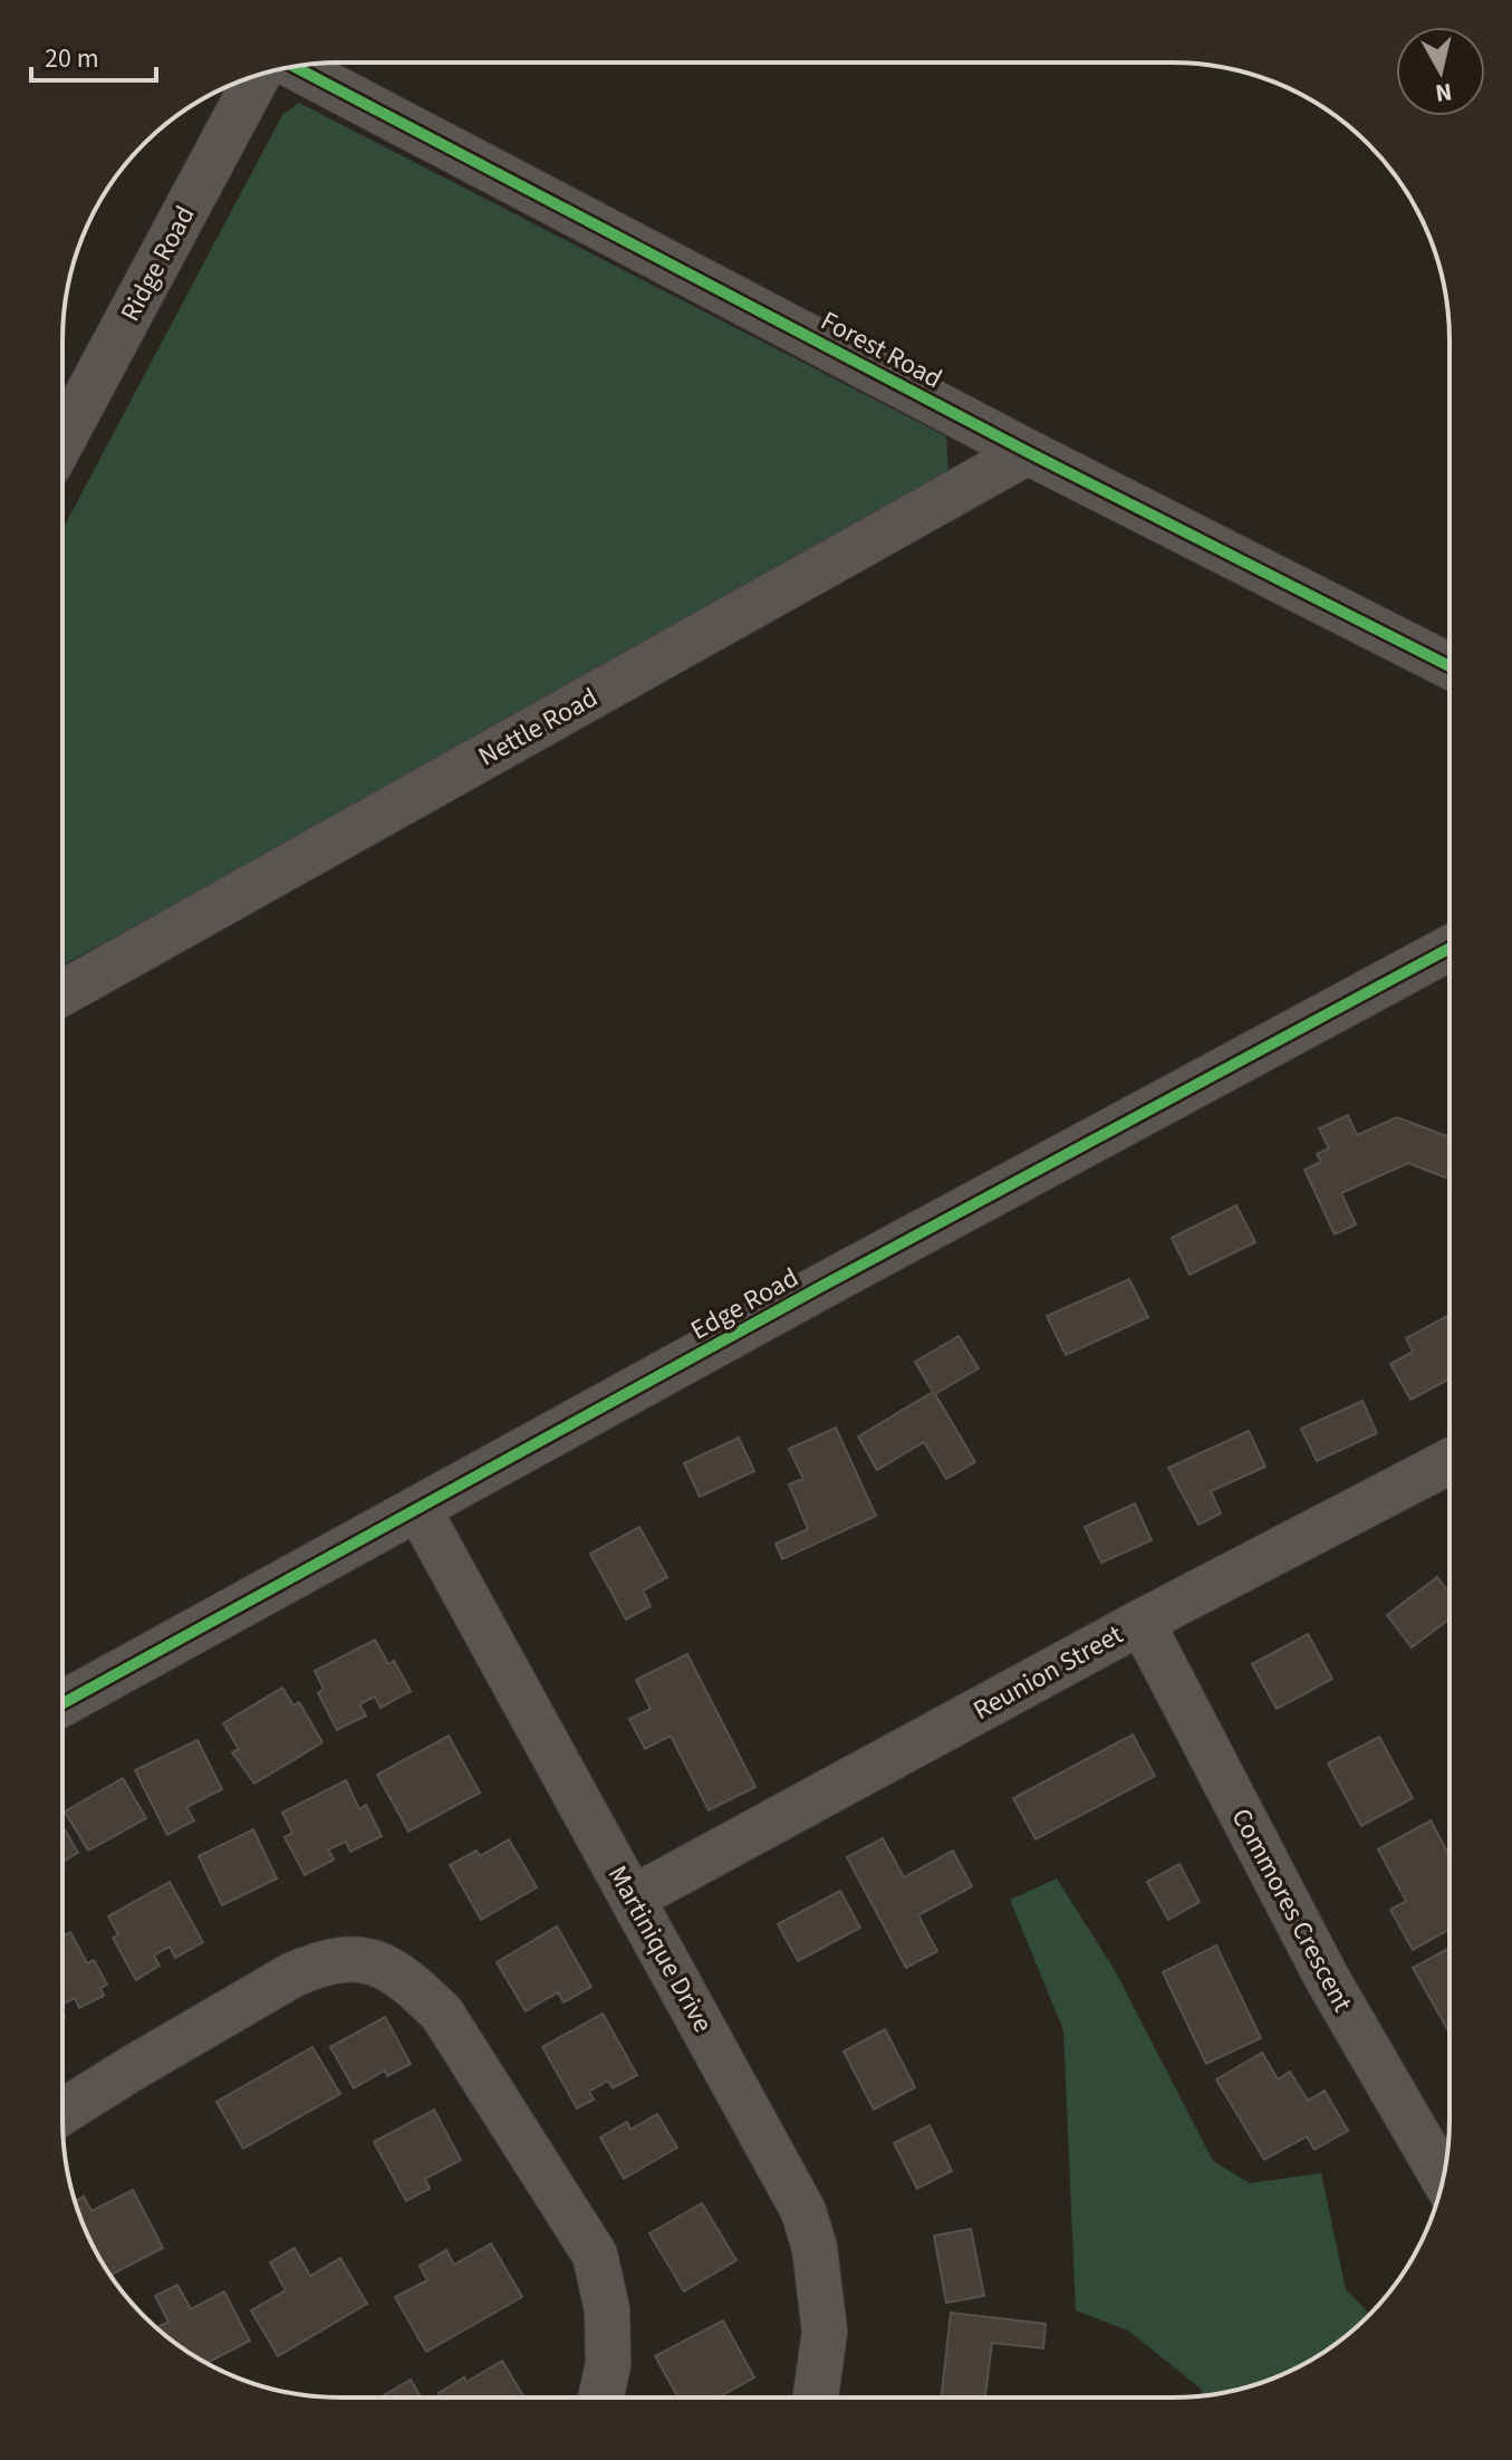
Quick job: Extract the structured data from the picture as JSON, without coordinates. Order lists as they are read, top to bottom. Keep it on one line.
{"streets":{"street":["Ridge Road","Forest Road","Nettle Road","Edge Road","Reunion Street","Commores Crescent","Martinique Drive"]},"crossings":[["Forest Road","Nettle Road"],["Edge Road","Martinique Drive"],["Reunion Street","Commores Crescent"],["Reunion Street","Martinique Drive"]],"scale_bar":"20 m","north":"bottom"}
